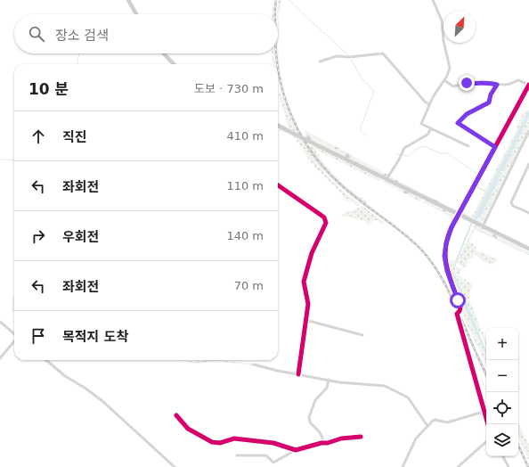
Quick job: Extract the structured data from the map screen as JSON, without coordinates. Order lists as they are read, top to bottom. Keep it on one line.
{"north":"top right","page":{"search":"장소 검색","heading":["10 분","도보 · 730 m"],"list":[["직진","410 m"],["좌회전","110 m"],["우회전","140 m"],["좌회전","70 m"],"목적지 도착"],"map_buttons":["+","−"]}}
